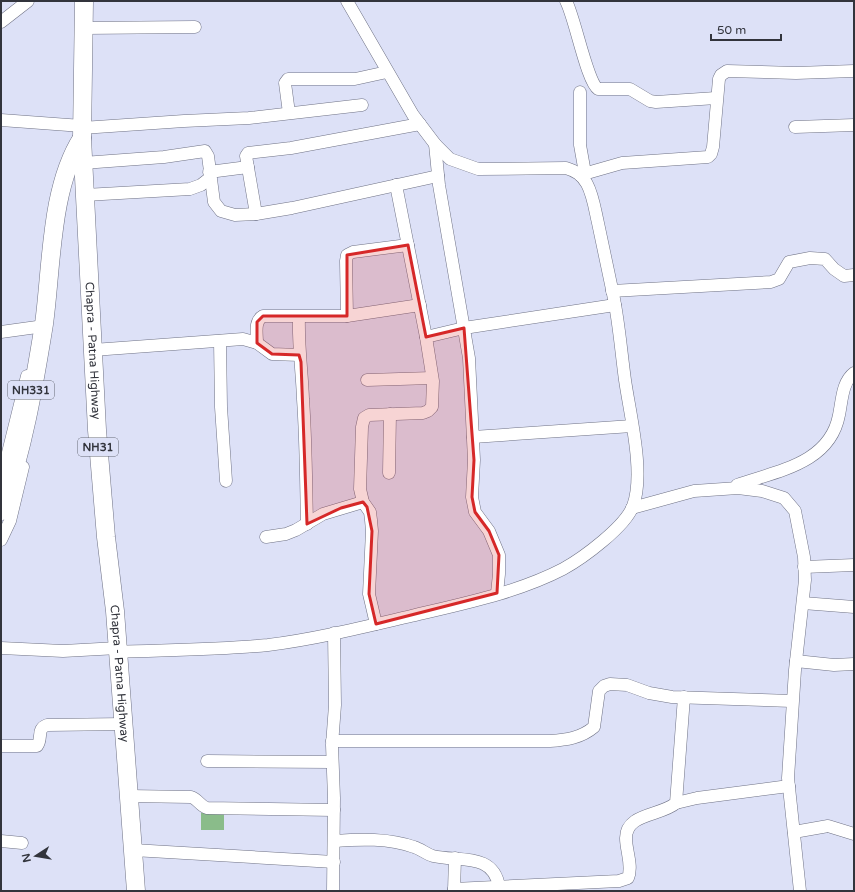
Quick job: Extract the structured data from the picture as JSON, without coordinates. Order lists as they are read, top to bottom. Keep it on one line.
{"streets":{"highway":["Chapra - Patna Highway","NH331","NH31"]},"crossings":[["Chapra - Patna Highway","NH331"]],"scale_bar":"50 m","north":"left"}
